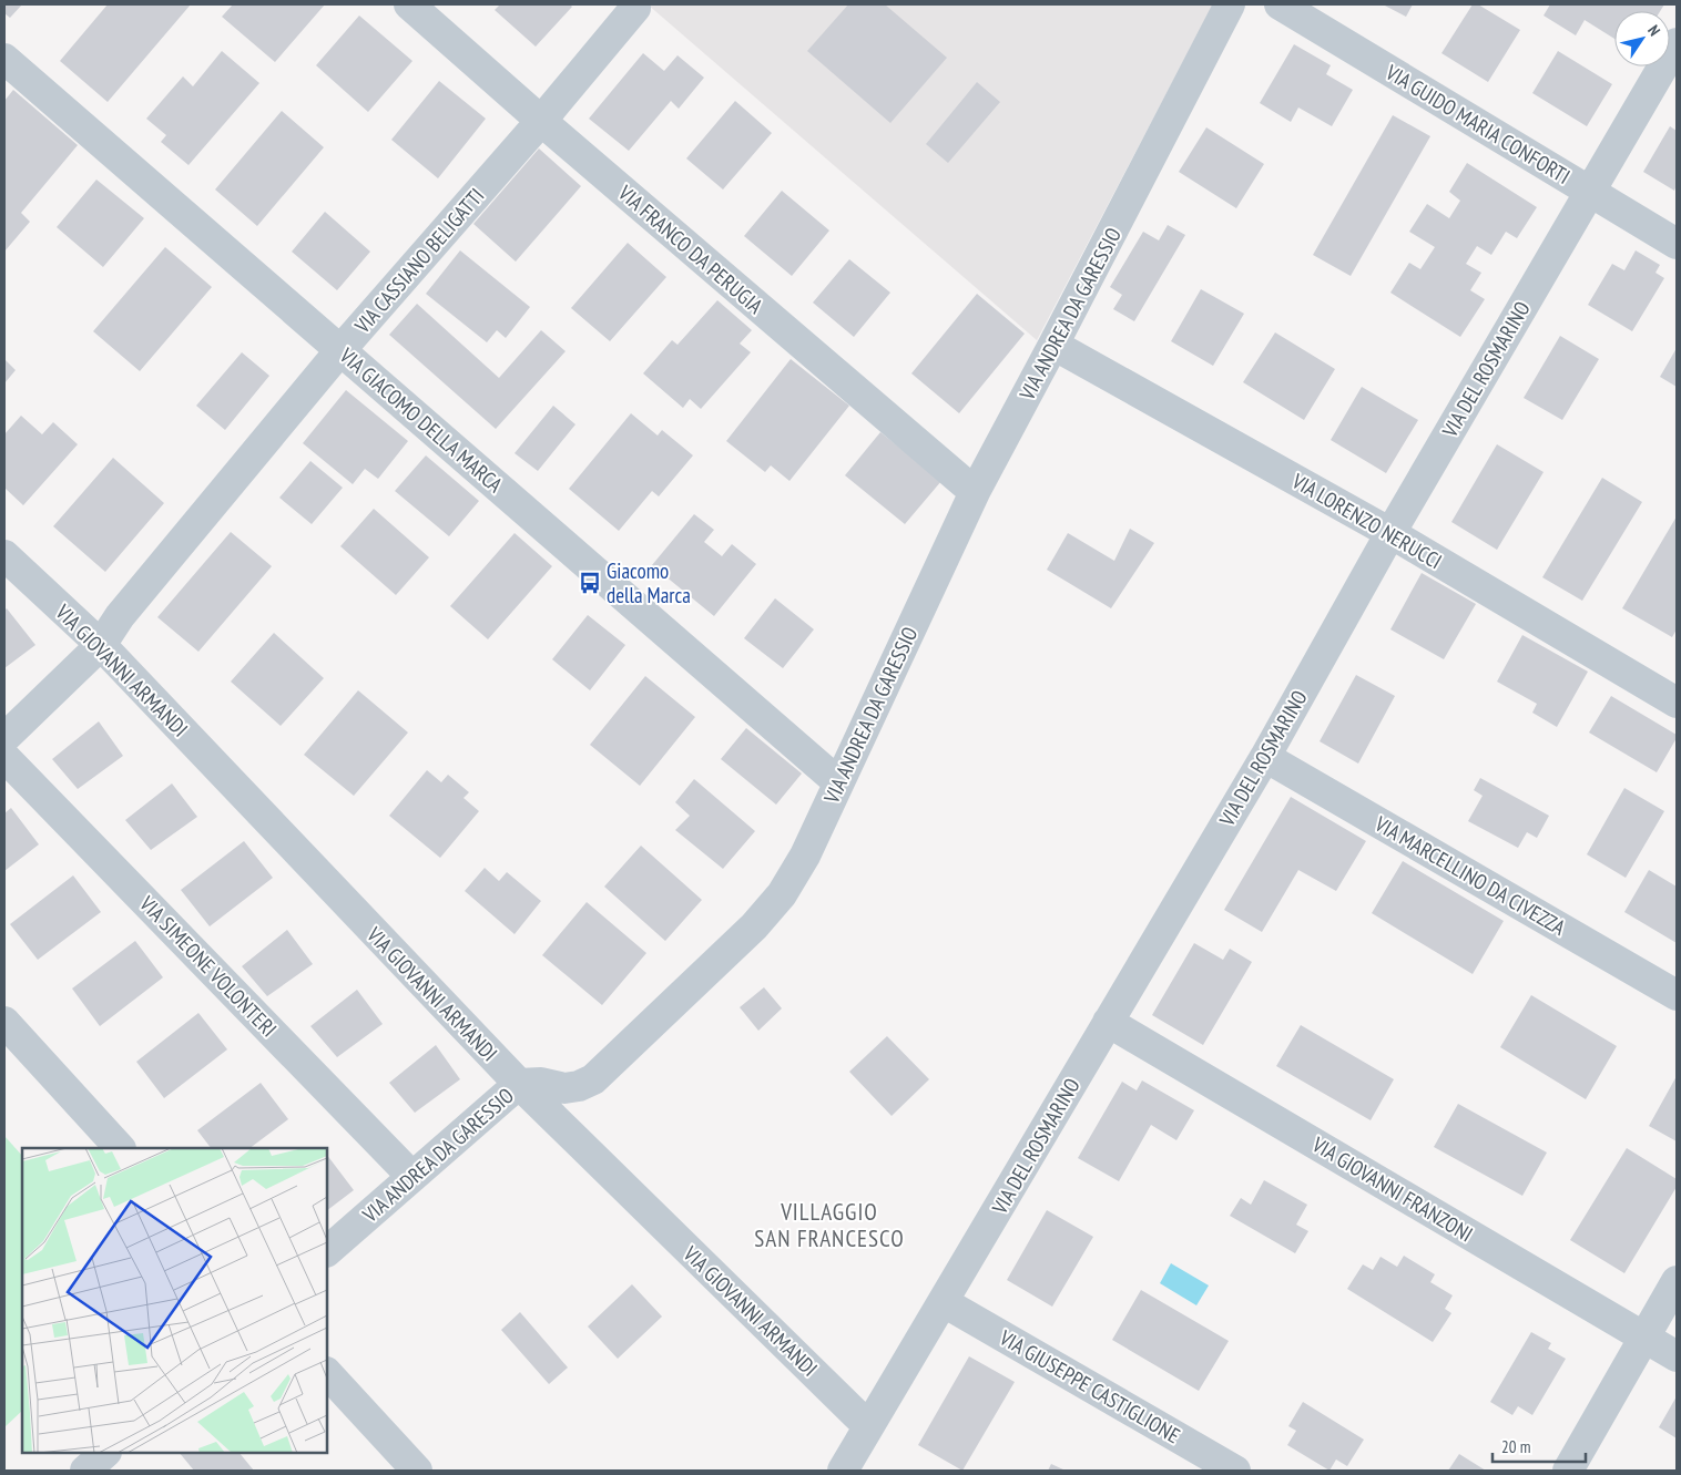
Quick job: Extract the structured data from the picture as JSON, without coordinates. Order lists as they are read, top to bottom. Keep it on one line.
{"streets":{"street":["VIA GUIDO MARIA CONFORTI","VIA FRANCO DA PERUGIA","VIA CASSIANO BELIGATTI","VIA ANDREA DA GARESSIO","VIA DEL ROSMARINO","VIA GIACOMO DELLA MARCA","VIA LORENZO NERUCCI","VIA GIOVANNI ARMANDI","VIA MARCELLINO DA CIVEZZA","VIA SIMEONE VOLONTERI","VIA GIOVANNI FRANZONI","VIA GIUSEPPE CASTIGLIONE"]},"crossings":[["VIA GUIDO MARIA CONFORTI","VIA DEL ROSMARINO"],["VIA FRANCO DA PERUGIA","VIA CASSIANO BELIGATTI"],["VIA FRANCO DA PERUGIA","VIA ANDREA DA GARESSIO"],["VIA CASSIANO BELIGATTI","VIA GIACOMO DELLA MARCA"],["VIA CASSIANO BELIGATTI","VIA GIOVANNI ARMANDI"],["VIA ANDREA DA GARESSIO","VIA GIACOMO DELLA MARCA"],["VIA ANDREA DA GARESSIO","VIA LORENZO NERUCCI"],["VIA ANDREA DA GARESSIO","VIA GIOVANNI ARMANDI"],["VIA ANDREA DA GARESSIO","VIA SIMEONE VOLONTERI"],["VIA DEL ROSMARINO","VIA LORENZO NERUCCI"],["VIA DEL ROSMARINO","VIA GIOVANNI ARMANDI"],["VIA DEL ROSMARINO","VIA MARCELLINO DA CIVEZZA"],["VIA DEL ROSMARINO","VIA GIOVANNI FRANZONI"],["VIA DEL ROSMARINO","VIA GIUSEPPE CASTIGLIONE"]],"districts":["VILLAGGIO SAN FRANCESCO"],"places":{"bus stop":["Giacomo della Marca"]},"scale_bar":"20 m","north":"top right"}
